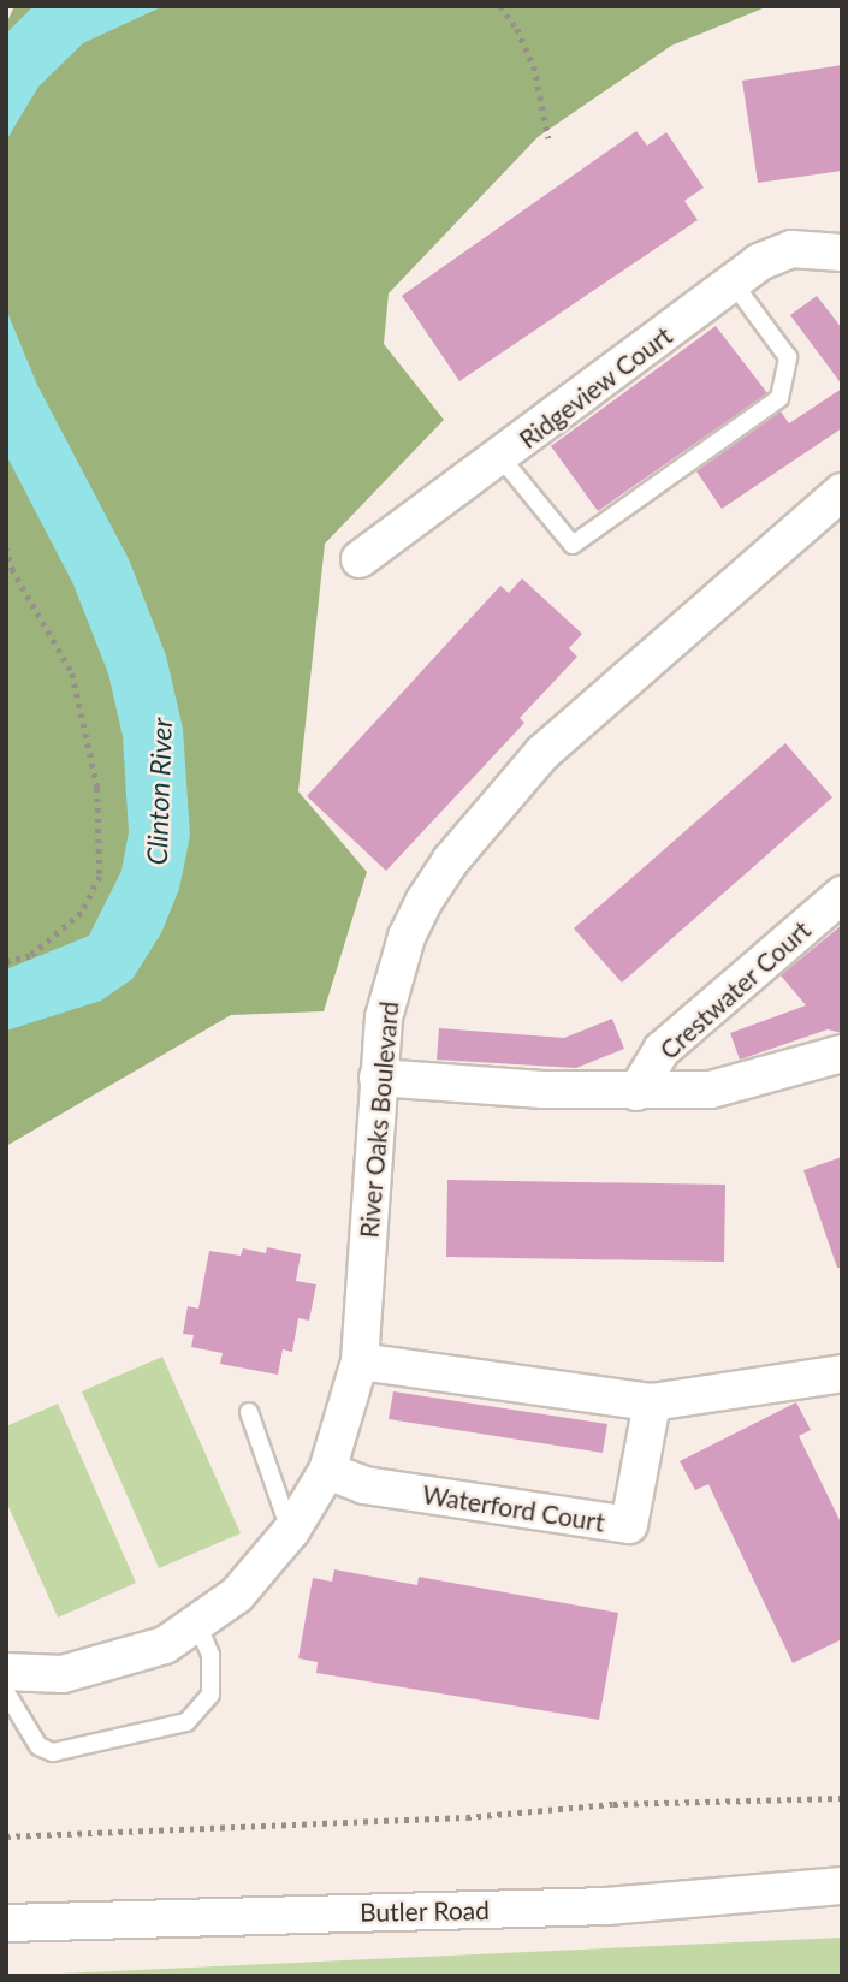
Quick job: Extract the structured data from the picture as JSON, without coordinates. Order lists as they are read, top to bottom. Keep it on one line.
{"streets":{"street":["Ridgeview Court","Crestwater Court","River Oaks Boulevard","Waterford Court","Butler Road"]},"crossings":[["Crestwater Court","River Oaks Boulevard"],["River Oaks Boulevard","Waterford Court"]],"water":["Clinton River"]}
